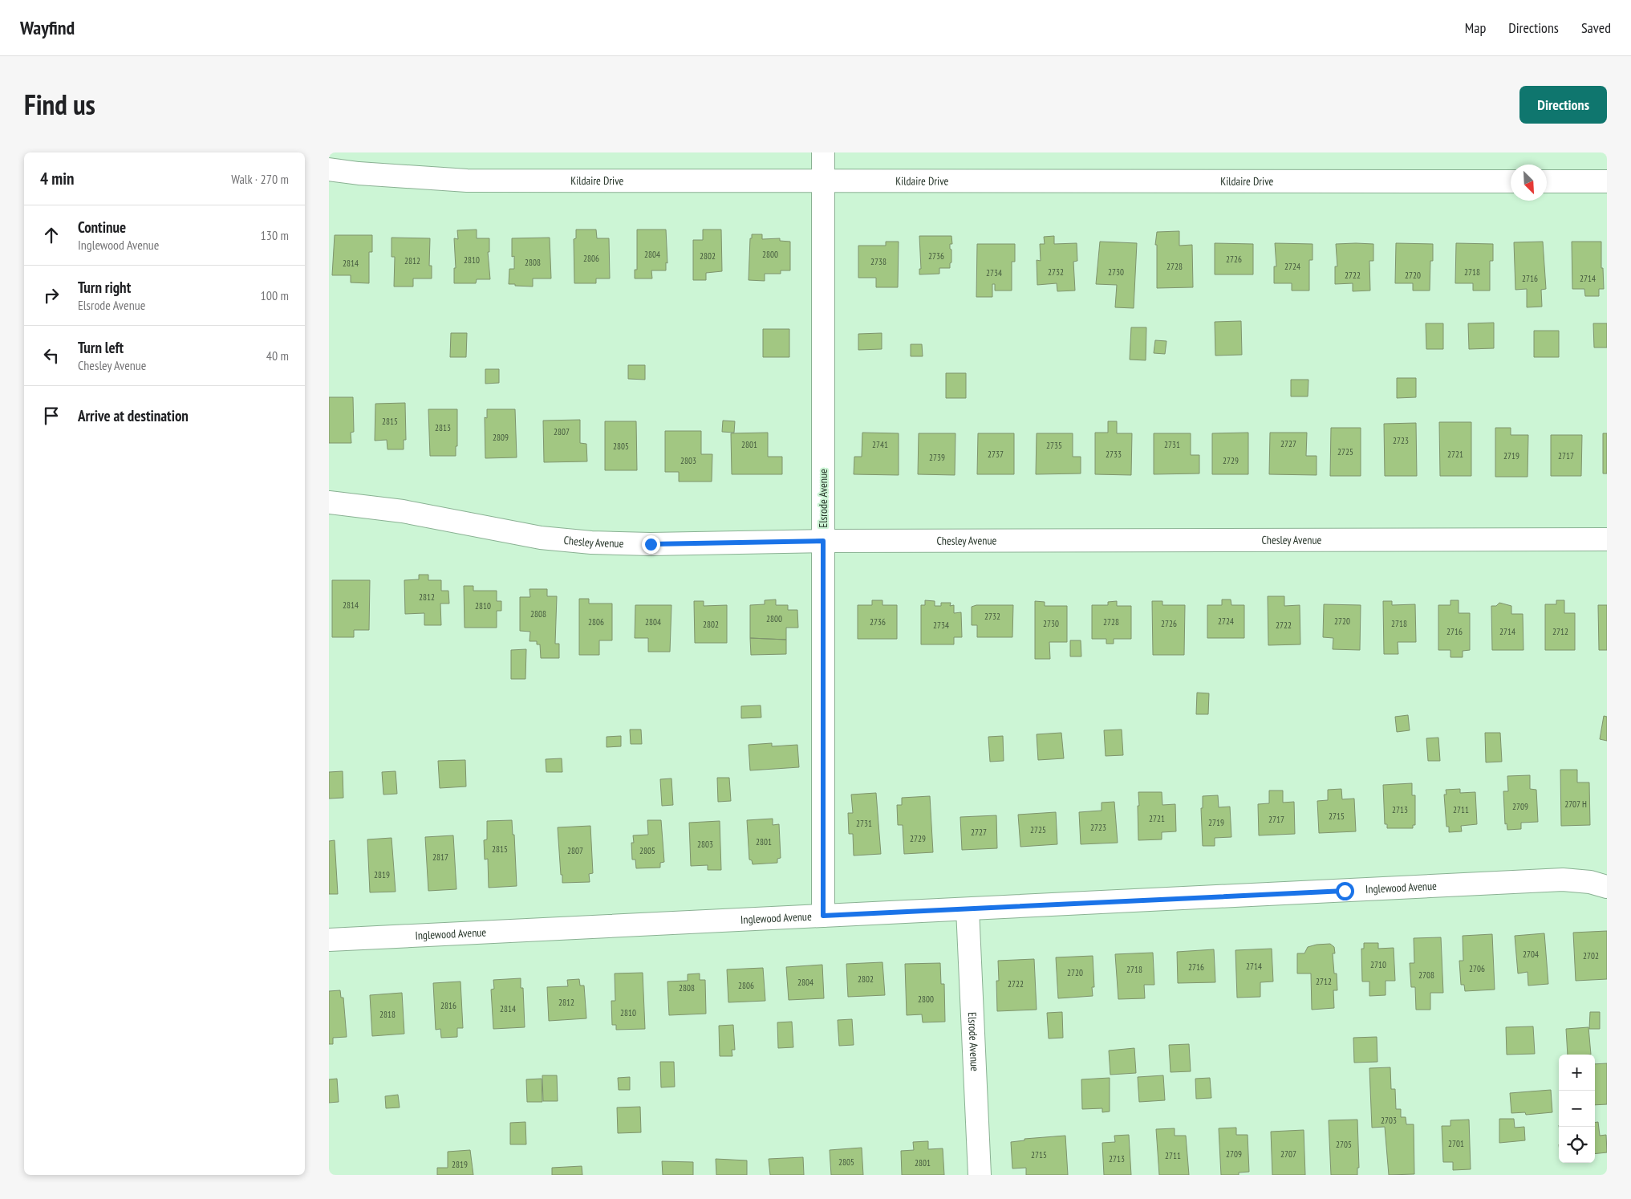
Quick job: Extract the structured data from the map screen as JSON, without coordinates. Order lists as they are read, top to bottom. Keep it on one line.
{"streets":{"street":["Kildaire Drive","Elsrode Avenue","Chesley Avenue","Inglewood Avenue"]},"crossings":[["Kildaire Drive","Elsrode Avenue"],["Elsrode Avenue","Chesley Avenue"],["Elsrode Avenue","Inglewood Avenue"]],"house_numbers":["2804","2800","2802","2736","2806","2726","2810","2812","2738","2808","2814","2728","2724","2732","2730","2718","2734","2722","2720","2716","2714","2815","2813","2807","2809","2723","2727","2801","2741","2731","2735","2805","2725","2737","2733","2721","2719","2717","2739","2803","2729","2812","2814","2810","2808","2732","2800","2724","2720","2806","2804","2736","2728","2730","2726","2718","2802","2734","2722","2716","2714","2712","2707 H","2709","2713","2711","2715","2721","2717","2719","2731","2723","2725","2727","2729","2801","2803","2815","2807","2805","2817","2819","2704","2702","2710","2714","2716","2706","2718","2720","2708","2802","2712","2804","2722","2806","2808","2800","2812","2816","2814","2810","2818","2703","2701","2705","2709","2707","2715","2711","2713","2805","2801","2819"],"north":"bottom right","page":{"header":"Wayfind","nav":["Map","Directions","Saved"],"title":"Find us","buttons":"Directions","heading":["4 min","Walk · 270 m"],"list":[["Continue","Inglewood Avenue","130 m"],["Turn right","Elsrode Avenue","100 m"],["Turn left","Chesley Avenue","40 m"],"Arrive at destination"],"map_buttons":["+","−"]}}
